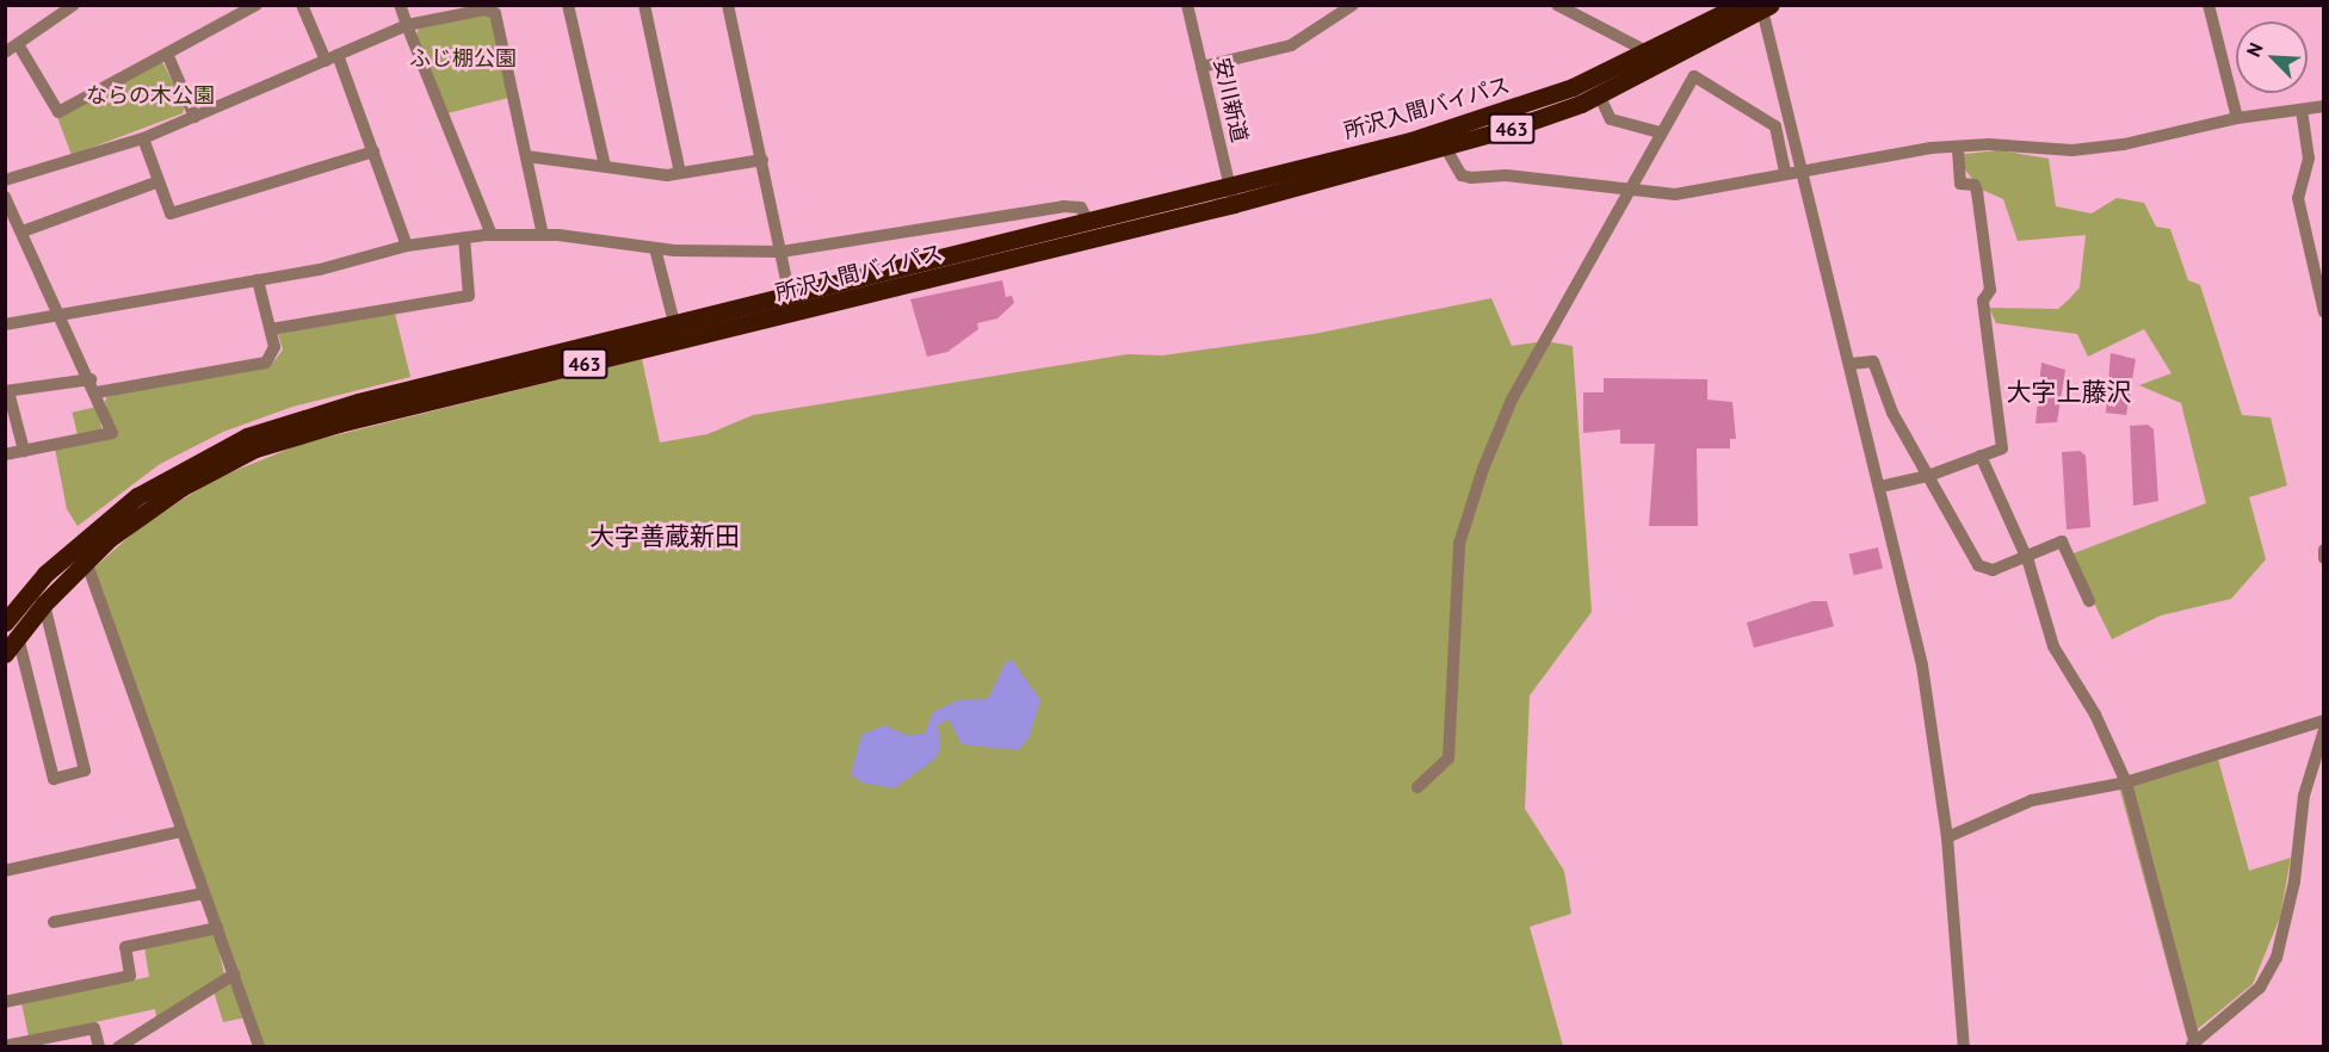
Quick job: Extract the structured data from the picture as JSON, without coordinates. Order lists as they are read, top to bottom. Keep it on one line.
{"streets":{"highway":["所沢入間バイパス","463"],"street":["安川新道"]},"crossings":[["安川新道","所沢入間バイパス"]],"districts":["大字上藤沢","大字善蔵新田"],"parks":["ふじ棚公園","ならの木公園"],"north":"top left"}
